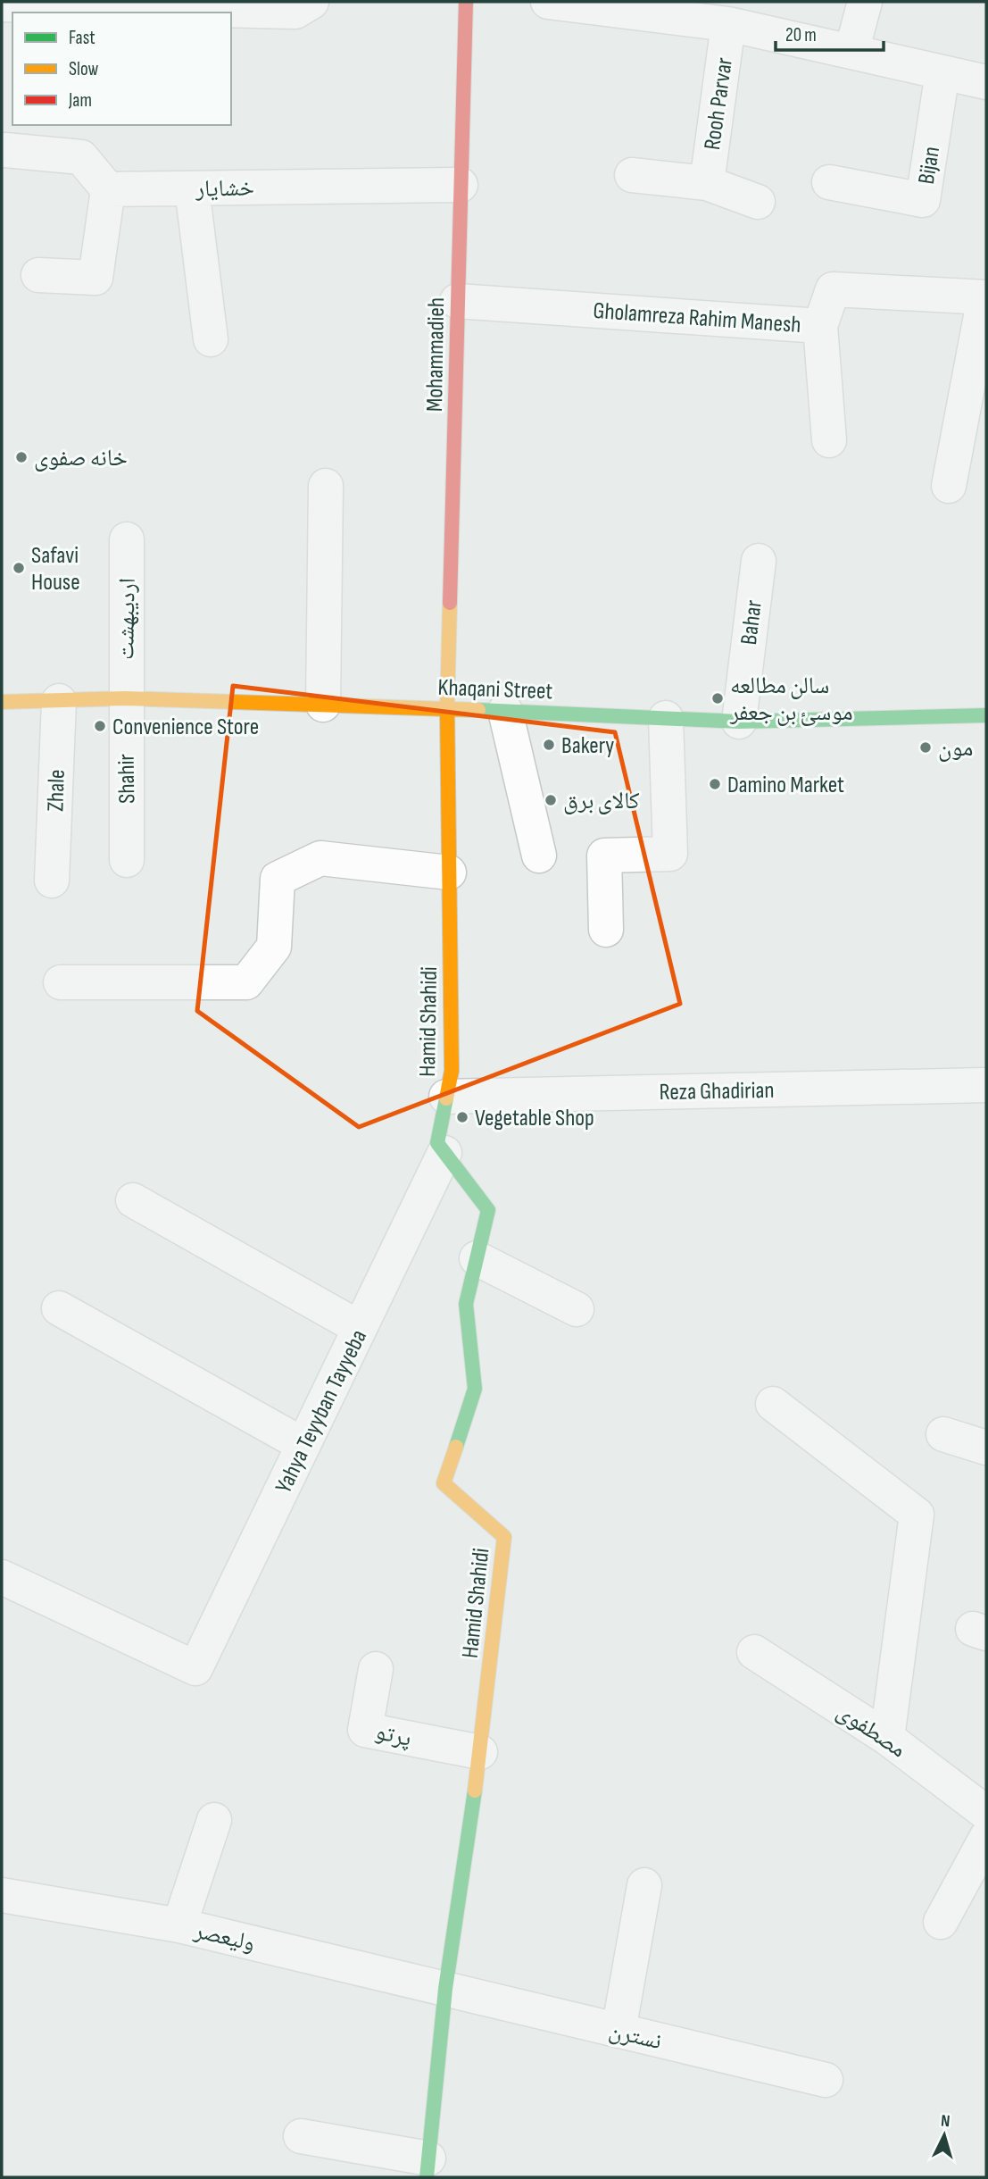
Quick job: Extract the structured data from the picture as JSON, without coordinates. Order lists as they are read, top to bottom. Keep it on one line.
{"streets":{"street":["Rooh Parvar","Bijan","خشایار","Gholamreza Rahim Manesh","Mohammadieh","اردیبهشت","Bahar","Khaqani Street","Shahir","Zhale","Hamid Shahidi","Reza Ghadirian","Yahya Teyyban Tayyeba","مصطفوی","پرتو","ولیعصر","نسترن"]},"crossings":[["خشایار","Mohammadieh"],["Gholamreza Rahim Manesh","Mohammadieh"],["Mohammadieh","Khaqani Street"],["Mohammadieh","Hamid Shahidi"],["اردیبهشت","Khaqani Street"],["اردیبهشت","Shahir"],["Bahar","Khaqani Street"],["Khaqani Street","Shahir"],["Khaqani Street","Zhale"],["Khaqani Street","Hamid Shahidi"],["Hamid Shahidi","Reza Ghadirian"],["Hamid Shahidi","Yahya Teyyban Tayyeba"],["Hamid Shahidi","پرتو"],["Hamid Shahidi","ولیعصر"],["Hamid Shahidi","نسترن"],["ولیعصر","نسترن"]],"places":["خانه صفوی","Safavi House","سالن مطالعه موسئ بن جعفر","Convenience Store","Bakery","مون","Damino Market","کالای برق","Vegetable Shop"],"legend":["Fast","Slow","Jam"],"scale_bar":"20 m","north":"top"}
